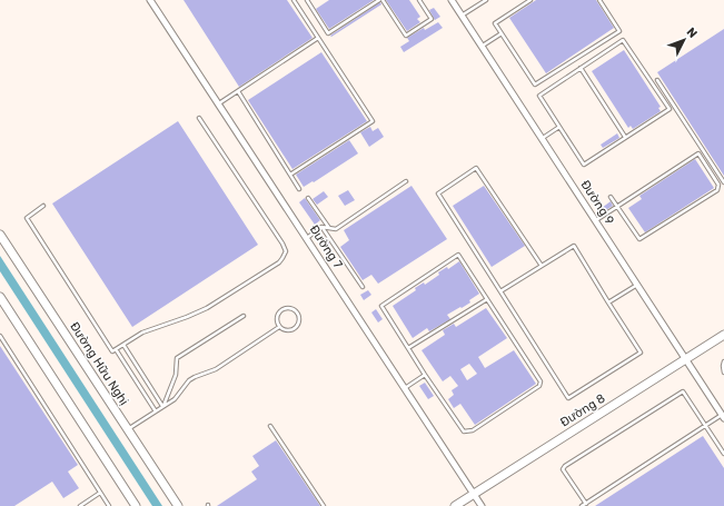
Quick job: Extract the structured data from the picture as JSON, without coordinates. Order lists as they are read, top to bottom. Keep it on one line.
{"streets":{"main road":["Đường Hữu Nghị","Đường 8"],"street":["Đường 9","Đường 7"]},"crossings":[["Đường 9","Đường 8"],["Đường 7","Đường 8"]],"north":"top right"}
